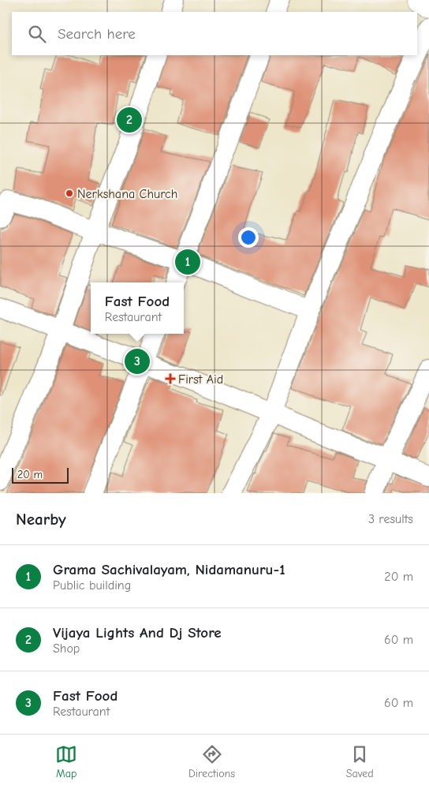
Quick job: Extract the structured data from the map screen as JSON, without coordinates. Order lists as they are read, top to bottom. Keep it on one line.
{"places":{"other":["Nerkshana Church"],"health":["First Aid"]},"scale_bar":"20 m","page":{"search":"Search here","pins":["2","1","3"],"popup":["Fast Food","Restaurant"],"scale":"20 m","heading":["Nearby","3 results"],"list":[{"mark":"1","name":"Grama Sachivalayam, Nidamanuru-1","note":"Public building","value":"20 m"},{"mark":"2","name":"Vijaya Lights And Dj Store","note":"Shop","value":"60 m"},{"mark":"3","name":"Fast Food","note":"Restaurant","value":"60 m"}],"nav":["Map","Directions","Saved"]}}
